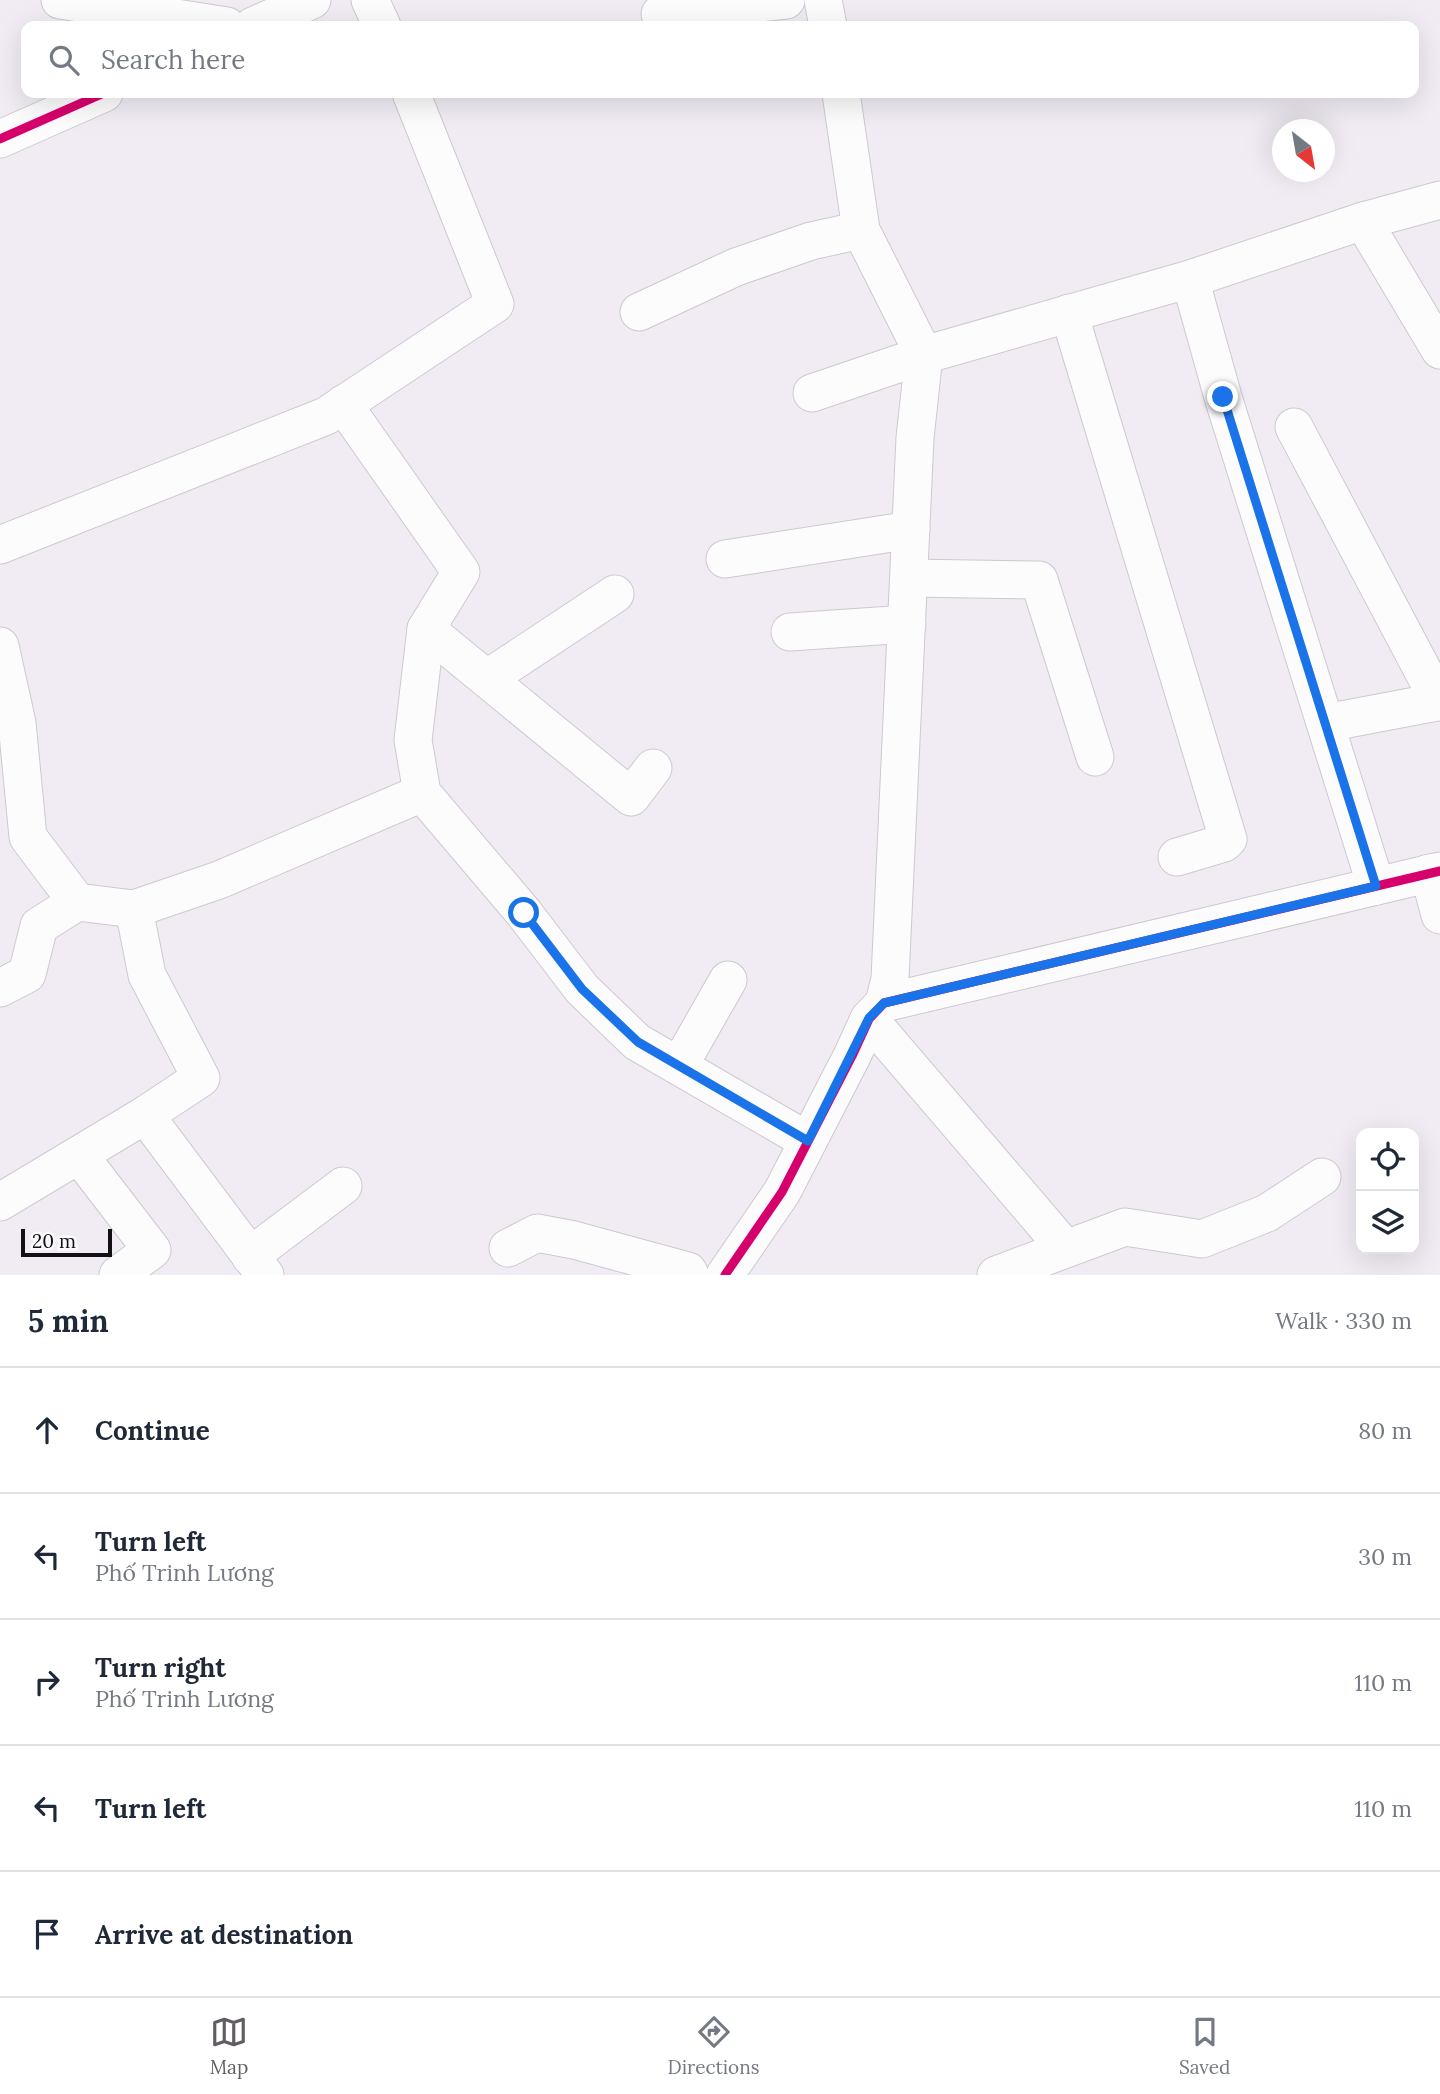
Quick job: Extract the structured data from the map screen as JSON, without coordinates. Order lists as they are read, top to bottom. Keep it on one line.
{"scale_bar":"20 m","north":"bottom right","page":{"search":"Search here","scale":"20 m","heading":["5 min","Walk · 330 m"],"list":[["Continue","80 m"],["Turn left","Phố Trinh Lương","30 m"],["Turn right","Phố Trinh Lương","110 m"],["Turn left","110 m"],"Arrive at destination"],"nav":["Map","Directions","Saved"]}}
